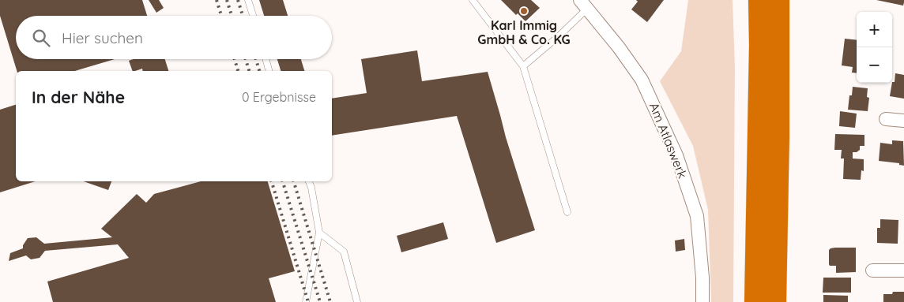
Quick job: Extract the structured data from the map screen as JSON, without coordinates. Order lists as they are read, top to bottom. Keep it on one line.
{"streets":{"street":["Am Atlaswerk"]},"places":["Karl Immig GmbH & Co. KG"],"page":{"map_buttons":["+","−"],"search":"Hier suchen","heading":["In der Nähe","0 Ergebnisse"]}}
